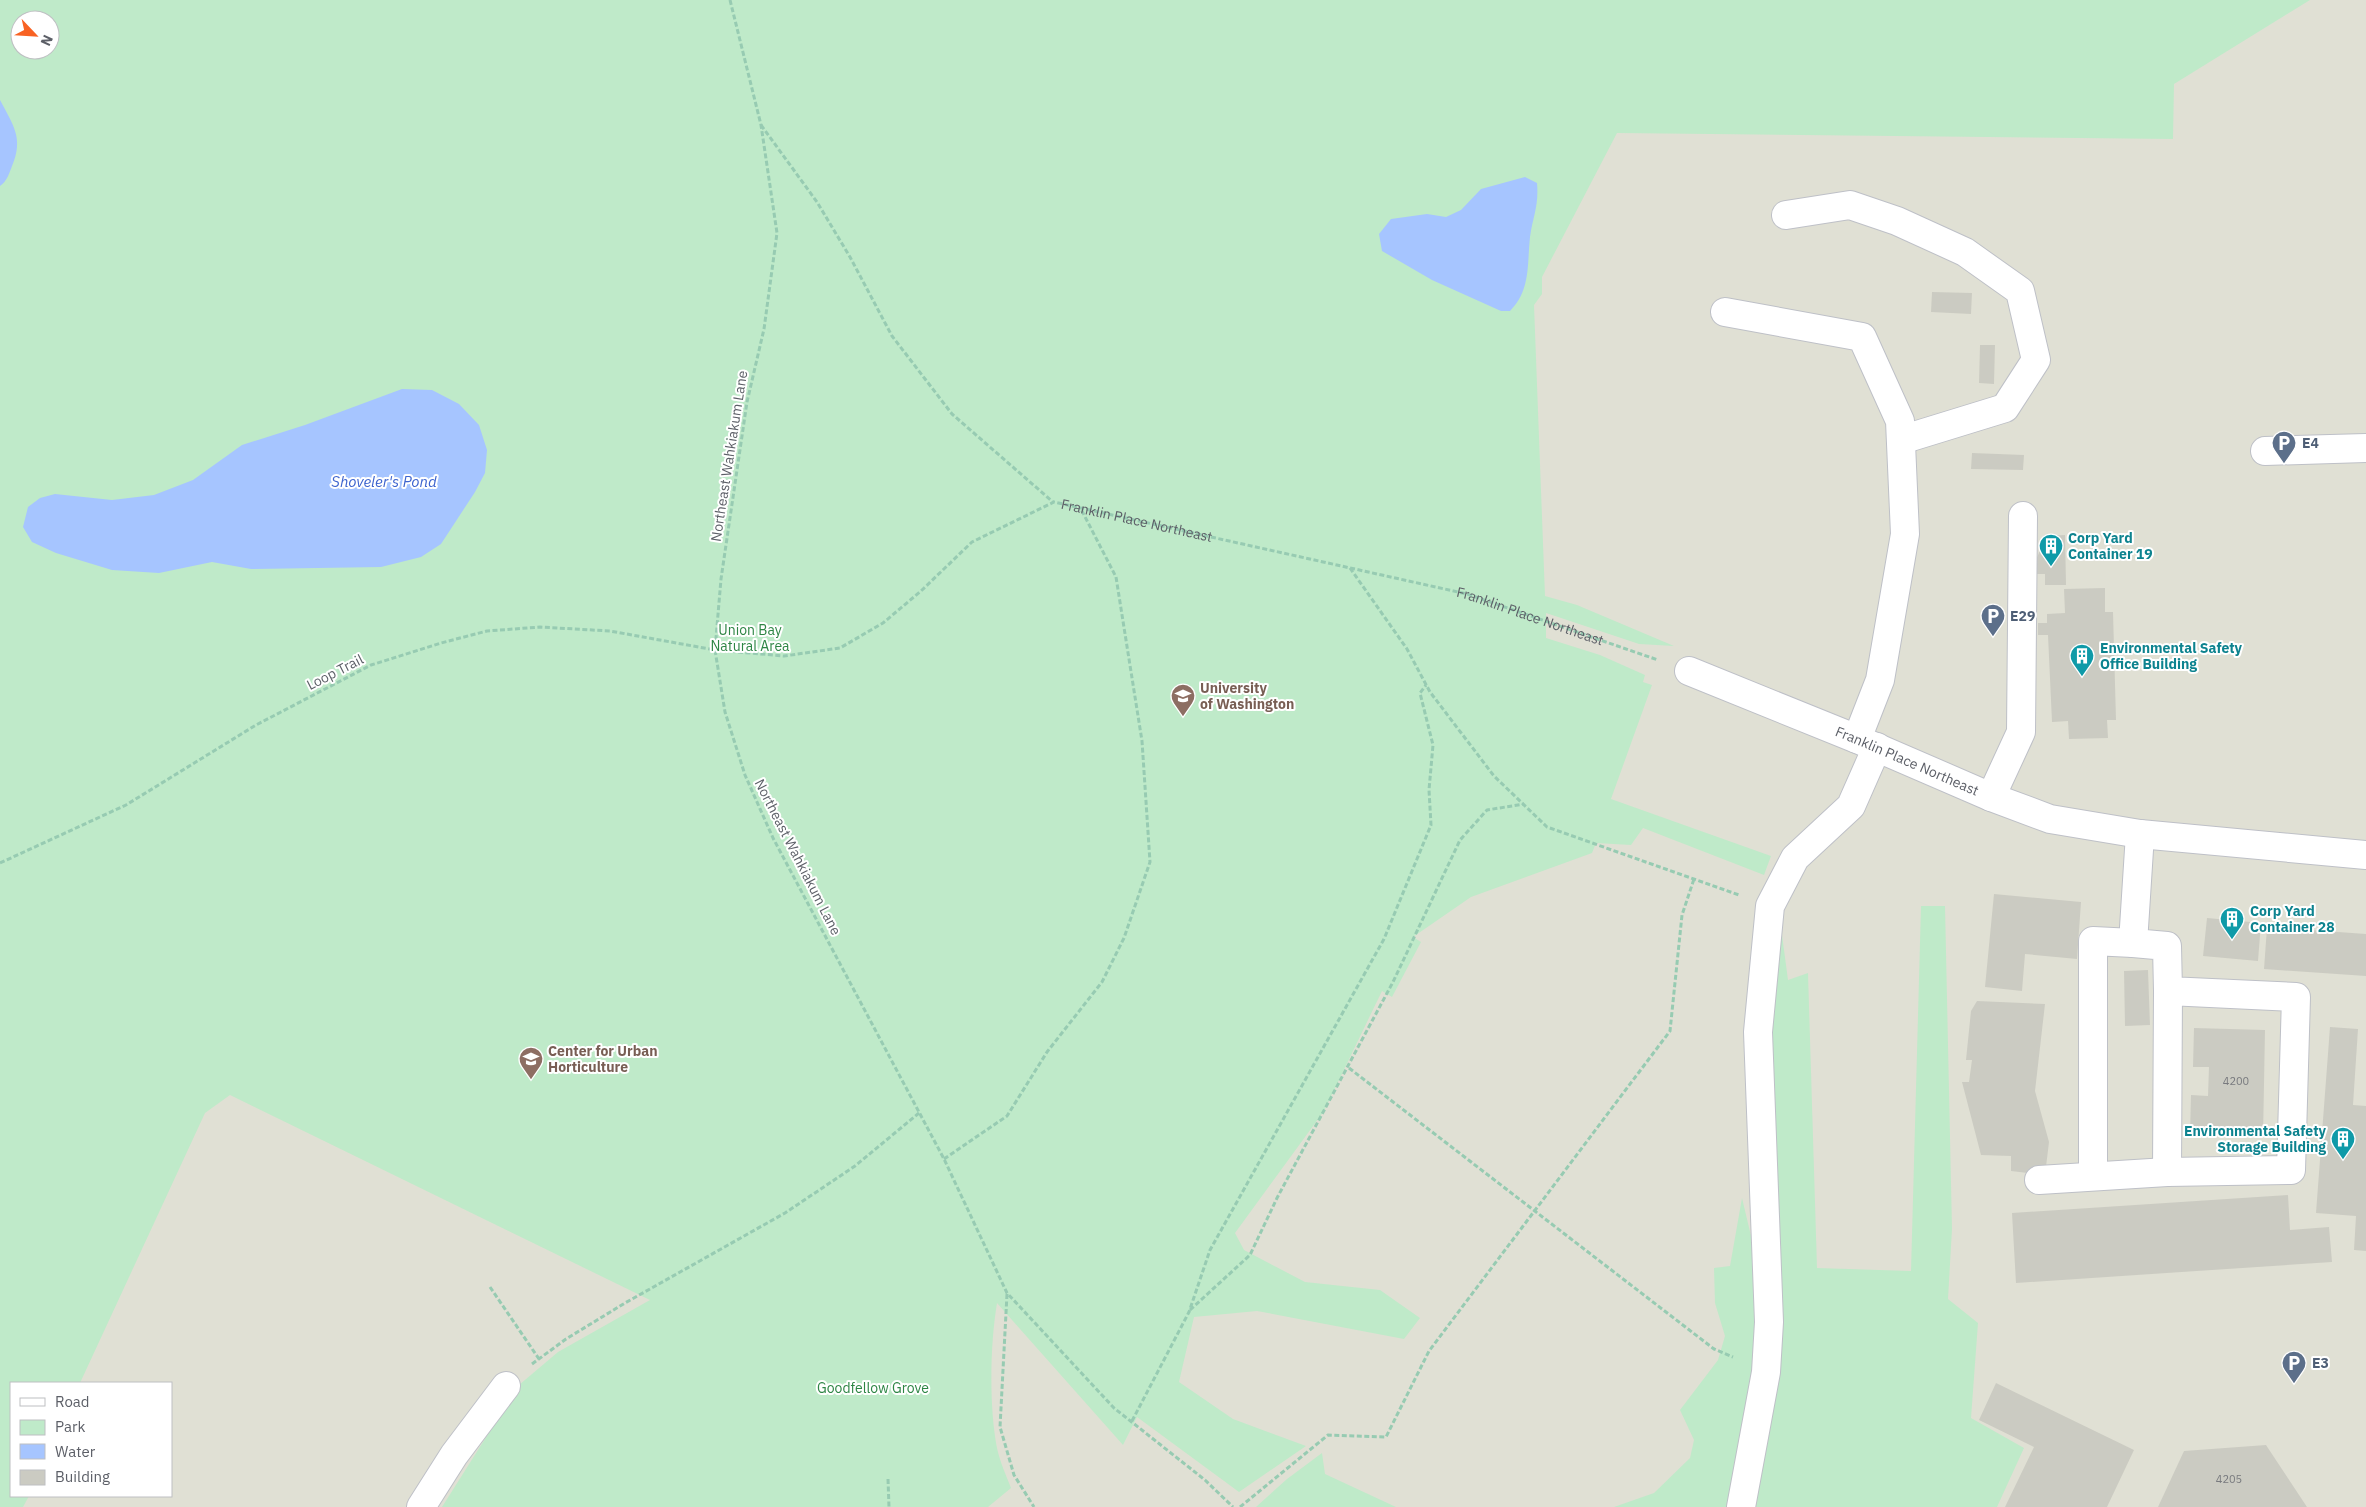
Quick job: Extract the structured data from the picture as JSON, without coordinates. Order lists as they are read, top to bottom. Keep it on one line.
{"streets":{"lane":["Franklin Place Northeast"],"path":["Northeast Wahkiakum Lane","Loop Trail"]},"crossings":[["Northeast Wahkiakum Lane","Franklin Place Northeast"],["Northeast Wahkiakum Lane","Loop Trail"],["Franklin Place Northeast","Loop Trail"]],"water":["Shoveler's Pond"],"parks":["Union Bay Natural Area","Goodfellow Grove"],"places":{"parking":["E4","E29","E3"],"building":["Corp Yard Container 19","Environmental Safety Office Building","Corp Yard Container 28","Environmental Safety Storage Building"],"school or university":["University of Washington","Center for Urban Horticulture"]},"house_numbers":["4200","4205"],"legend":["Road","Park","Water","Building"],"north":"bottom right"}
